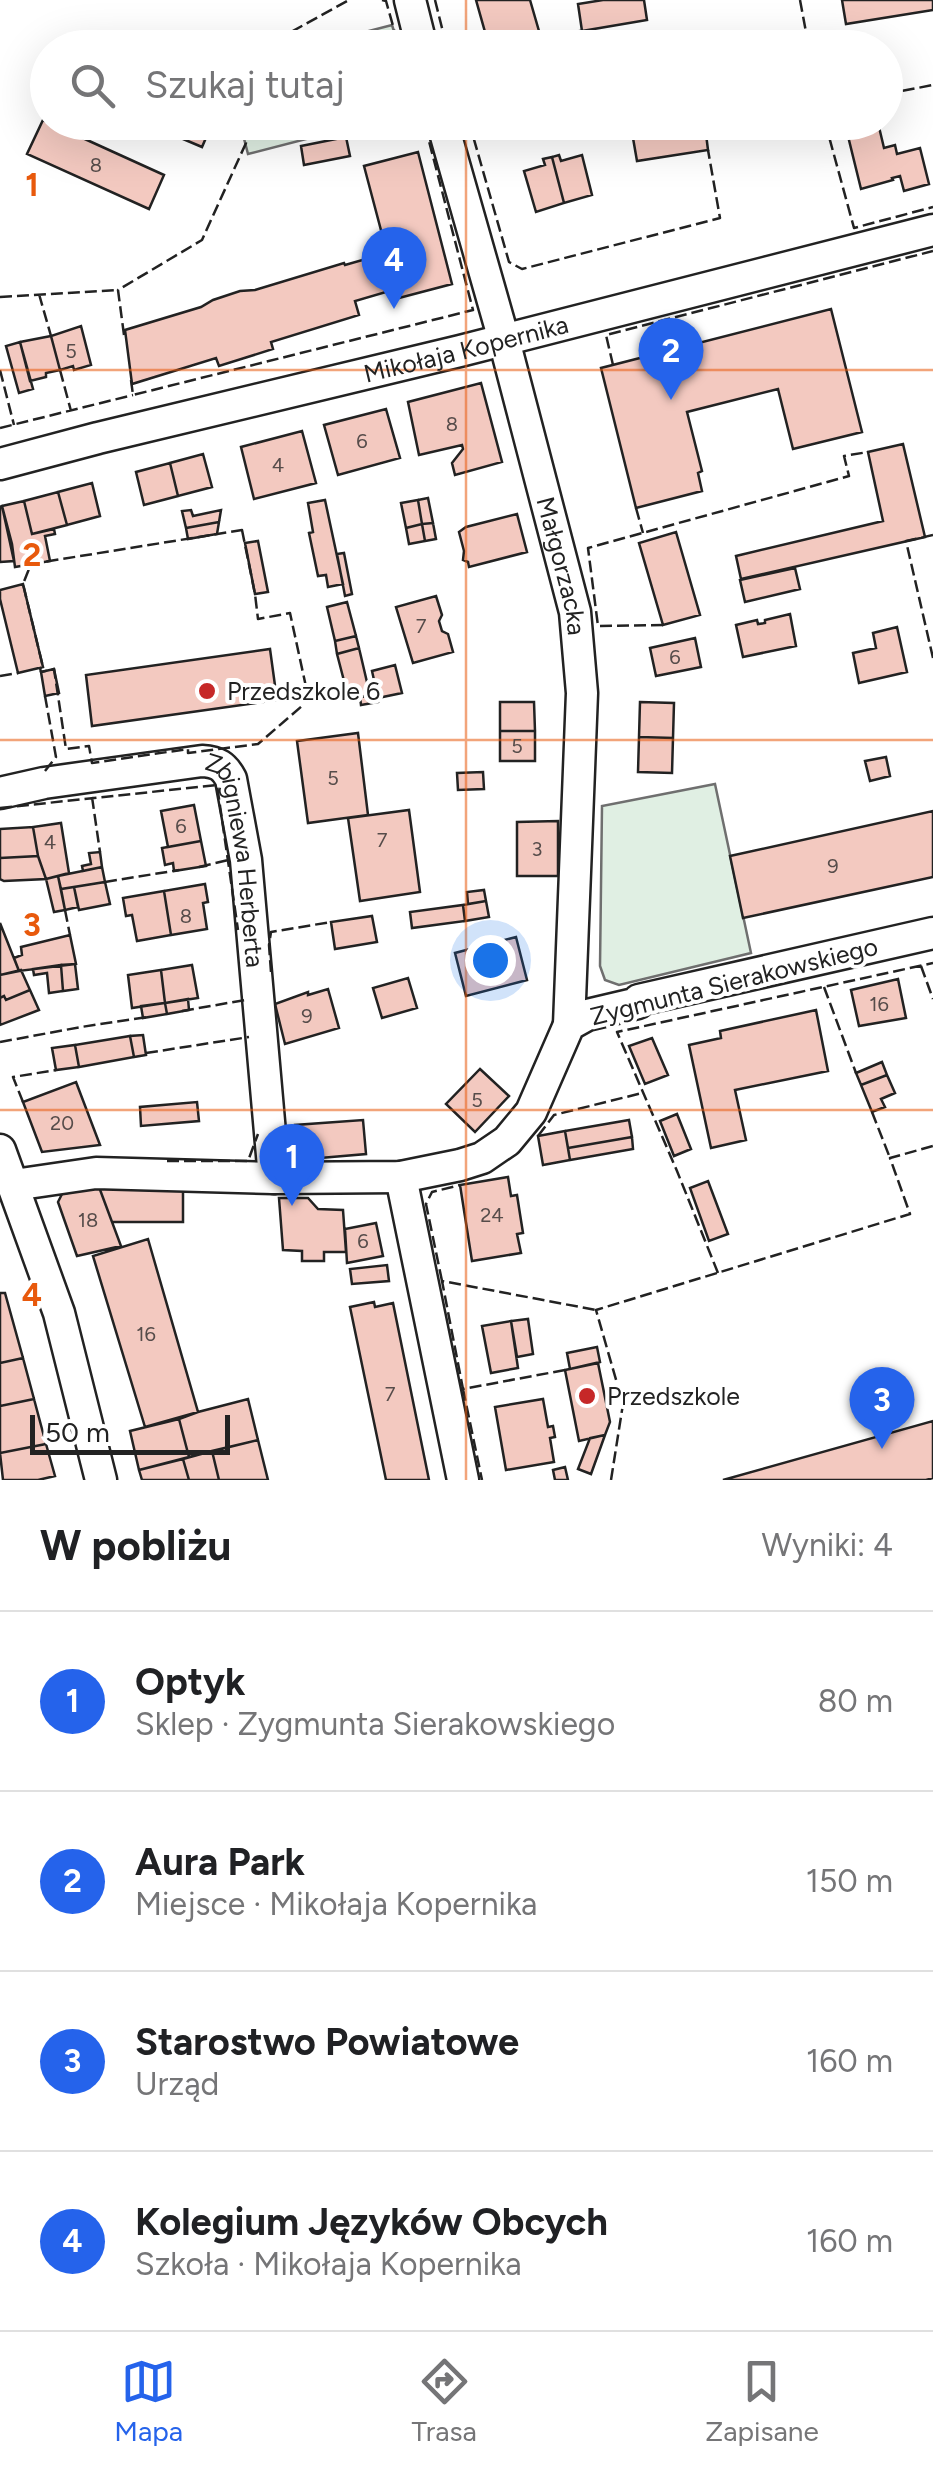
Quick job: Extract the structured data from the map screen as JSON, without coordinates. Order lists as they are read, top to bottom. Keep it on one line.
{"streets":{"street":["Mikołaja Kopernika","Małgorzacka","Zbigniewa Herberta","Zygmunta Sierakowskiego"]},"crossings":[["Mikołaja Kopernika","Małgorzacka"],["Małgorzacka","Zygmunta Sierakowskiego"],["Zbigniewa Herberta","Zygmunta Sierakowskiego"]],"places":["Przedszkole 6","Przedszkole"],"house_numbers":["8","5","8","6","4","7","6","5","5","6","7","4","3","9","8","16","9","5","20","24","18","6","16","7"],"scale_bar":"50 m","page":{"search":"Szukaj tutaj","pins":["4","2","1","3"],"scale":"50 m","heading":["W pobliżu","Wyniki: 4"],"list":[{"mark":"1","name":"Optyk","note":"Sklep · Zygmunta Sierakowskiego","value":"80 m"},{"mark":"2","name":"Aura Park","note":"Miejsce · Mikołaja Kopernika","value":"150 m"},{"mark":"3","name":"Starostwo Powiatowe","note":"Urząd","value":"160 m"},{"mark":"4","name":"Kolegium Języków Obcych","note":"Szkoła · Mikołaja Kopernika","value":"160 m"}],"nav":["Mapa","Trasa","Zapisane"]},"grid":{"rows":["1","2","3","4"]}}
